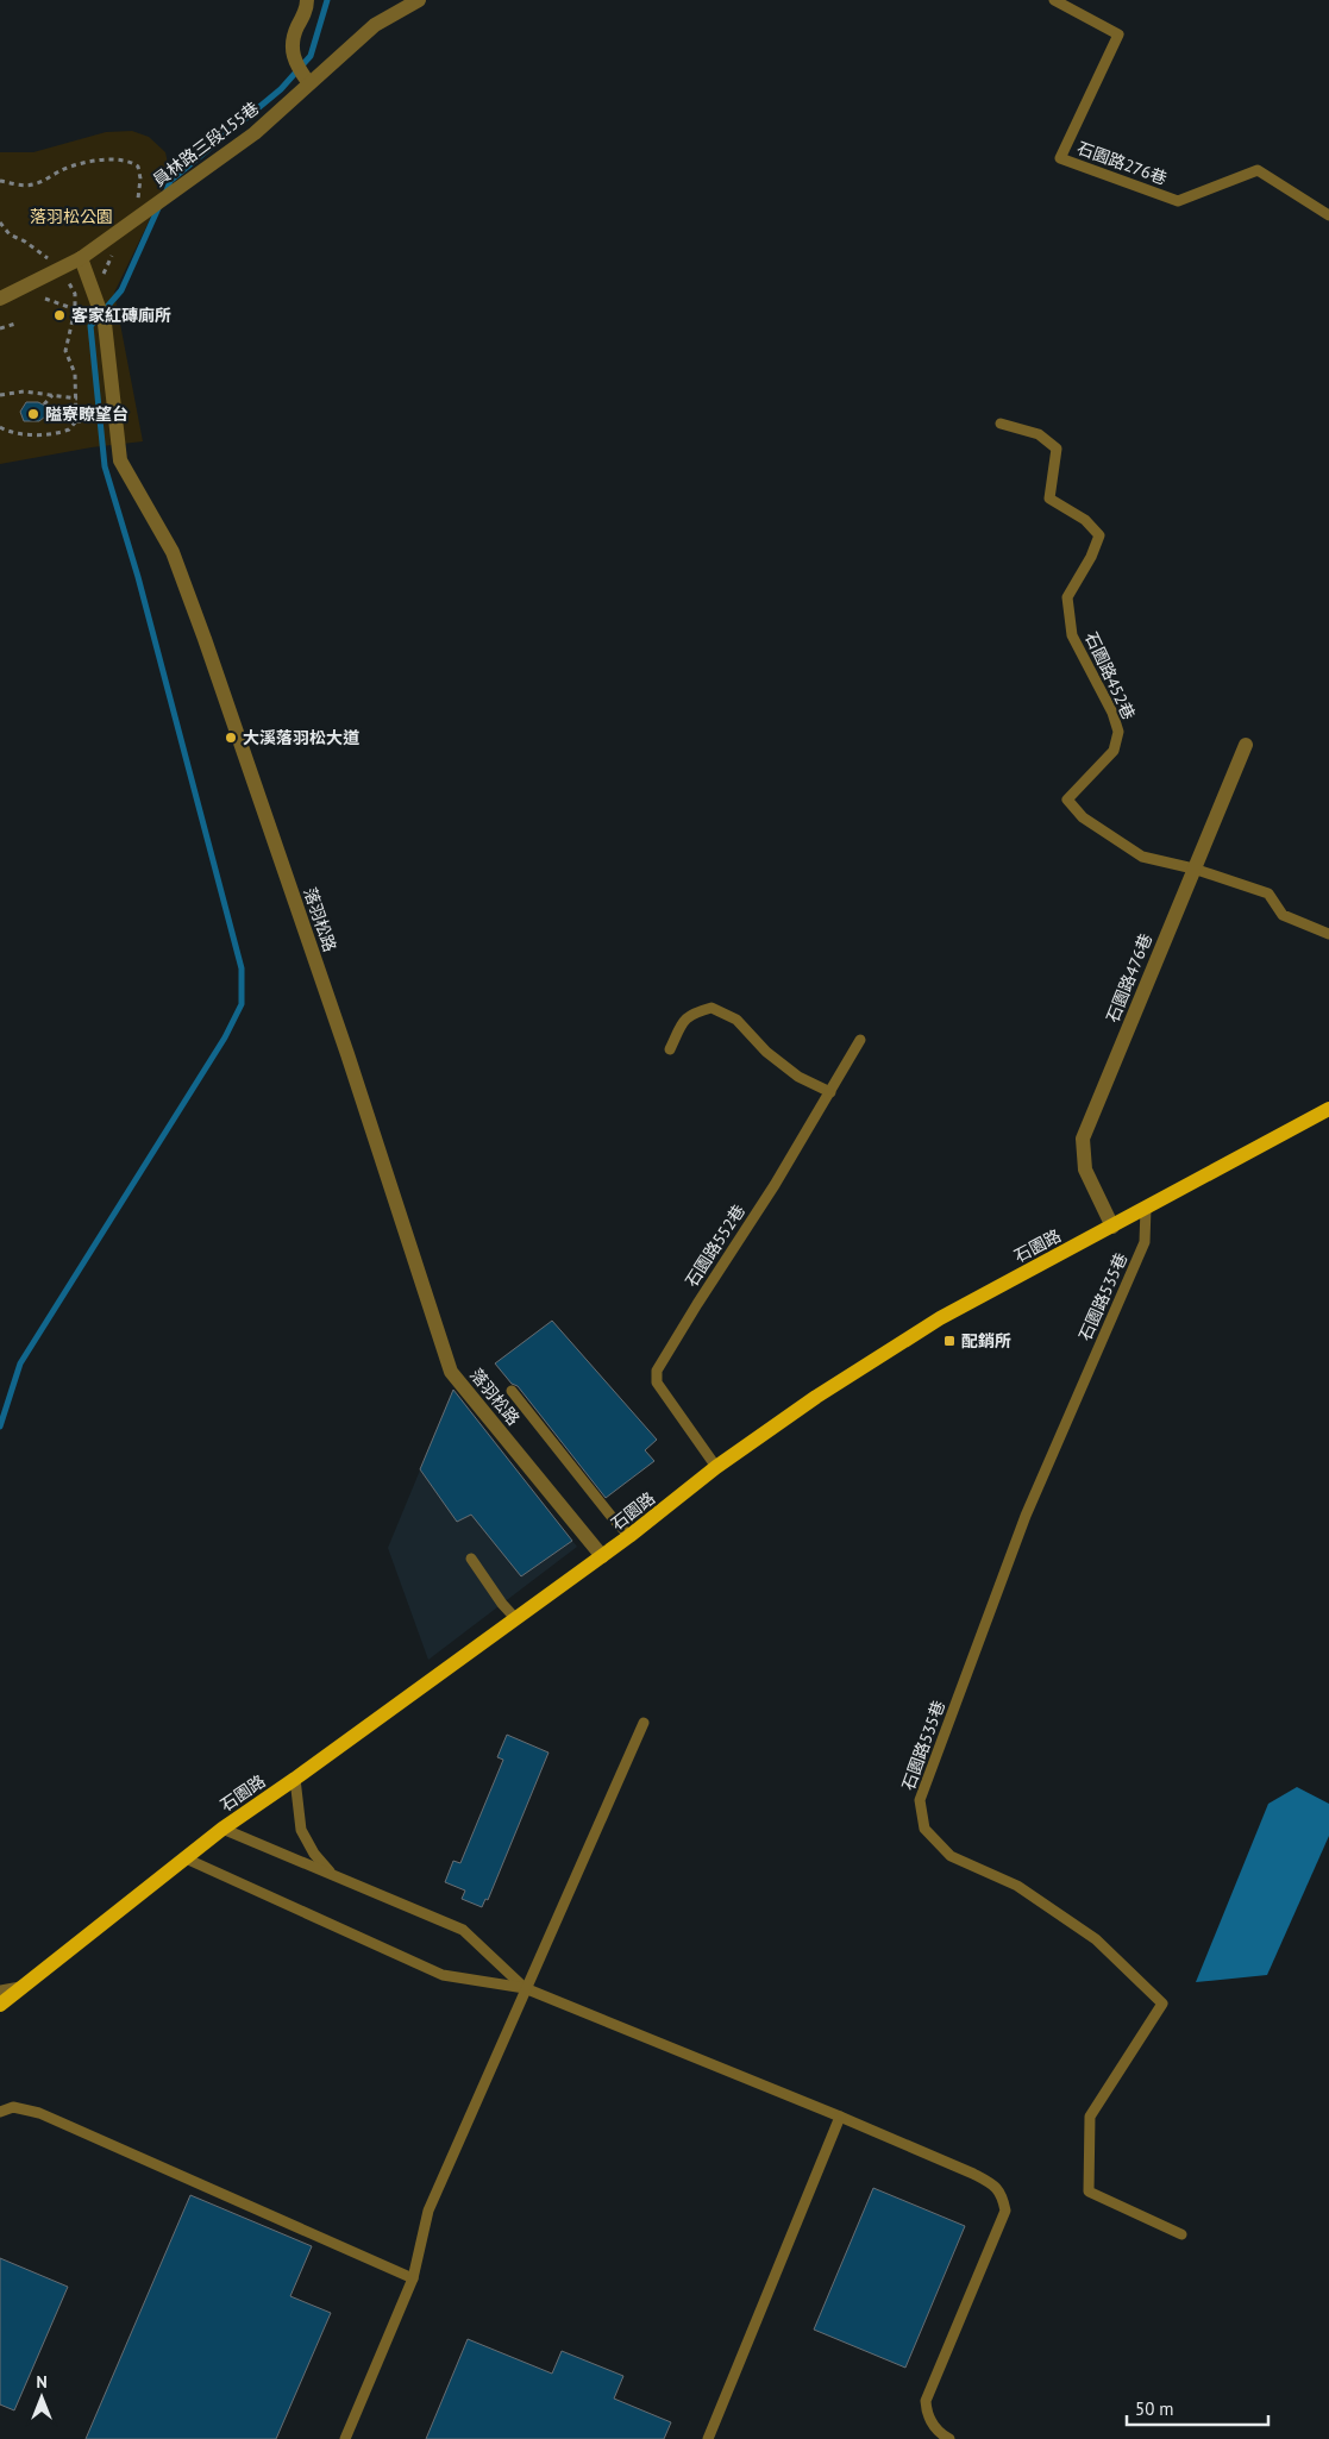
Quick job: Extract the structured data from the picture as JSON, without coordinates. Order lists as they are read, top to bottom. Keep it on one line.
{"streets":{"main road":["石園路"],"street":["員林路三段155巷","落羽松路","石園路476巷"],"lane":["石園路276巷","石園路452巷","石園路552巷","石園路535巷"]},"crossings":[["員林路三段155巷","落羽松路"],["石園路452巷","石園路476巷"],["落羽松路","石園路"],["石園路476巷","石園路"],["石園路552巷","石園路"],["石園路","石園路535巷"]],"parks":["落羽松公園"],"places":{"other":["客家紅磚廁所","隘寮瞭望台","大溪落羽松大道"],"transit":["配銷所"]},"scale_bar":"50 m","north":"top"}
